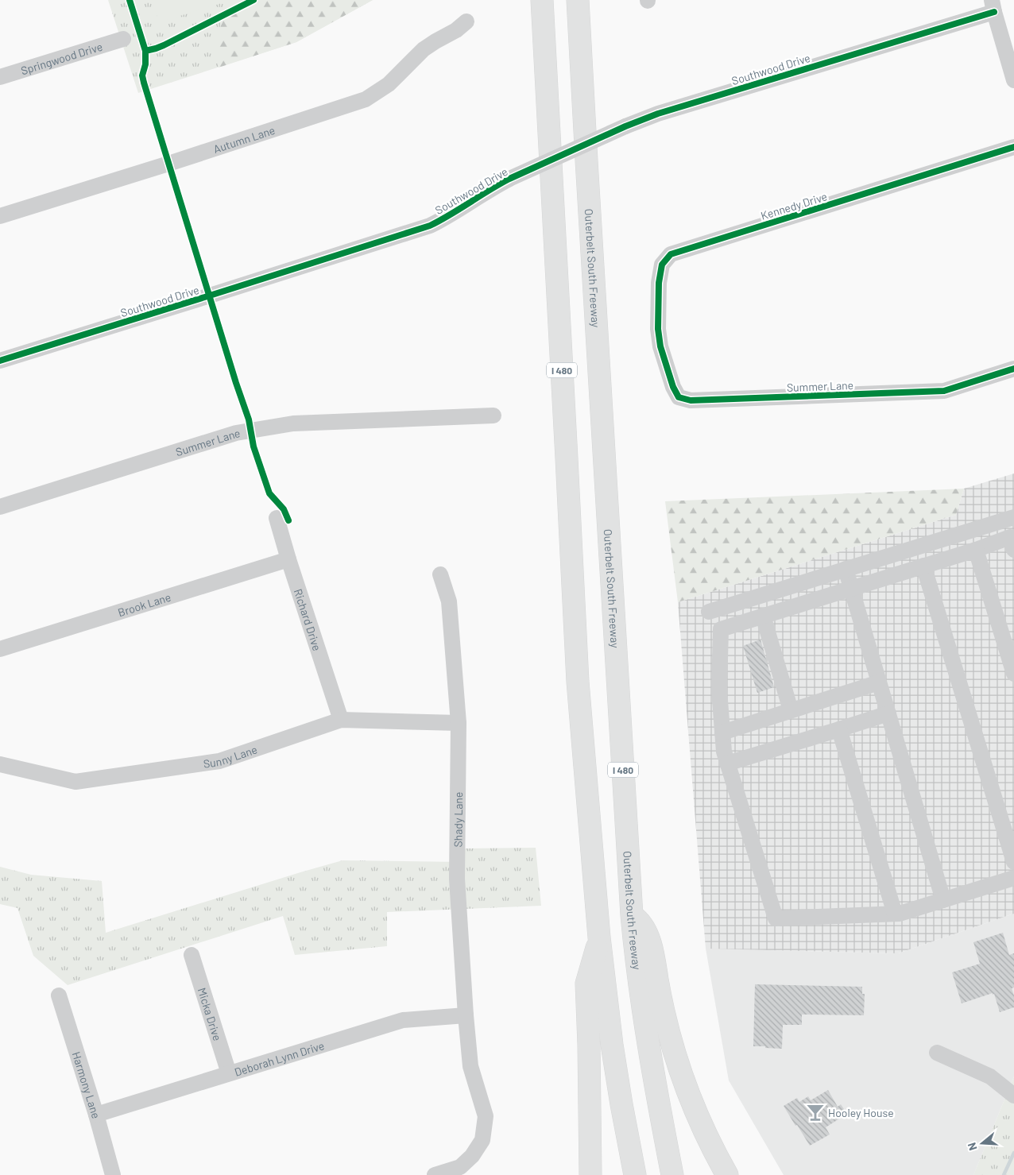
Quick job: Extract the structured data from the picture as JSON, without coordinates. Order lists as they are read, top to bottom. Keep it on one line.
{"streets":{"highway":["Outerbelt South Freeway","I 480"],"street":["Springwood Drive","Southwood Drive","Autumn Lane","Kennedy Drive","Summer Lane","Brook Lane","Richard Drive","Sunny Lane","Shady Lane","Micka Drive","Deborah Lynn Drive","Harmony Lane"]},"crossings":[["Kennedy Drive","Summer Lane"],["Brook Lane","Richard Drive"],["Richard Drive","Sunny Lane"],["Sunny Lane","Shady Lane"],["Shady Lane","Deborah Lynn Drive"],["Micka Drive","Deborah Lynn Drive"],["Deborah Lynn Drive","Harmony Lane"]],"places":{"bar":["Hooley House"]},"north":"left"}
